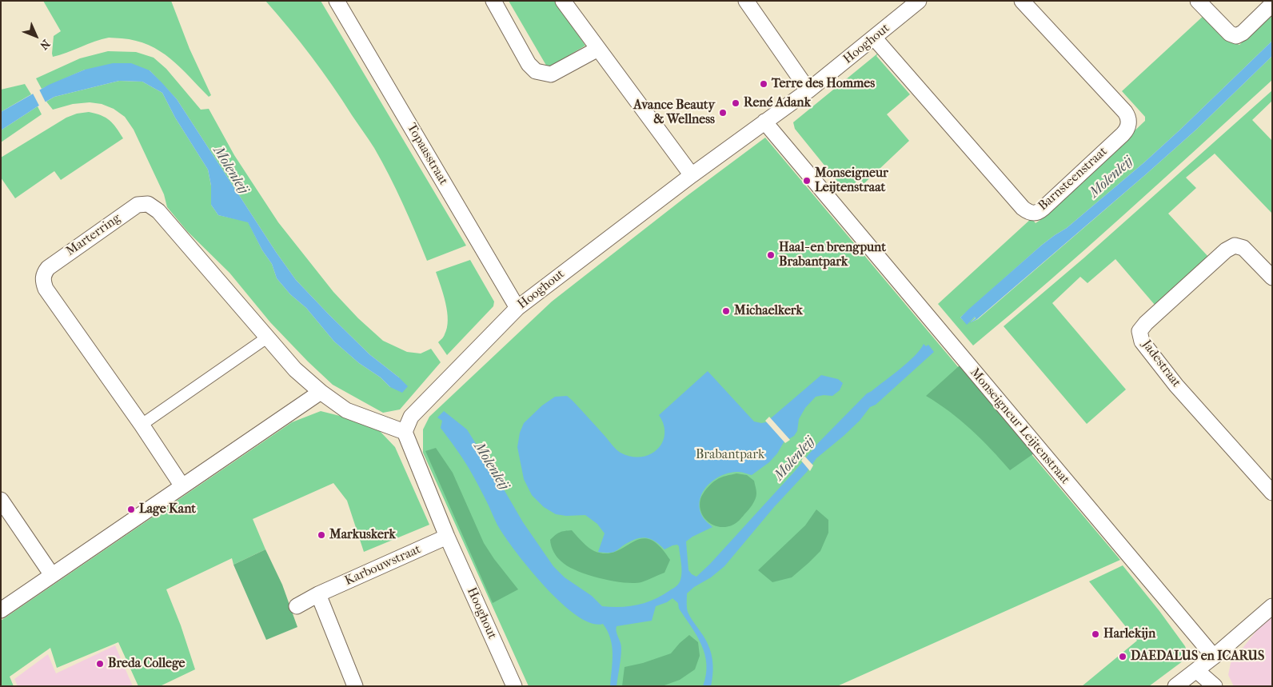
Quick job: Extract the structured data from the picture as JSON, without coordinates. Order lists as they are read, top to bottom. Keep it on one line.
{"streets":{"street":["Hooghout","Topaasstraat","Barnsteenstraat","Marterring","Jadestraat","Monseigneur Leijtenstraat","Karbouwstraat"]},"crossings":[["Hooghout","Topaasstraat"],["Hooghout","Barnsteenstraat"],["Hooghout","Monseigneur Leijtenstraat"],["Hooghout","Karbouwstraat"]],"water":["Molenleij"],"parks":["Brabantpark"],"places":["Terre des Hommes","René Adank","Avance Beauty & Wellness","Monseigneur Leijtenstraat","Haal- en brengpunt Brabantpark","Michaelkerk","Lage Kant","Markuskerk","Harlekijn","DAEDALUS en ICARUS","Breda College"],"north":"bottom right"}
